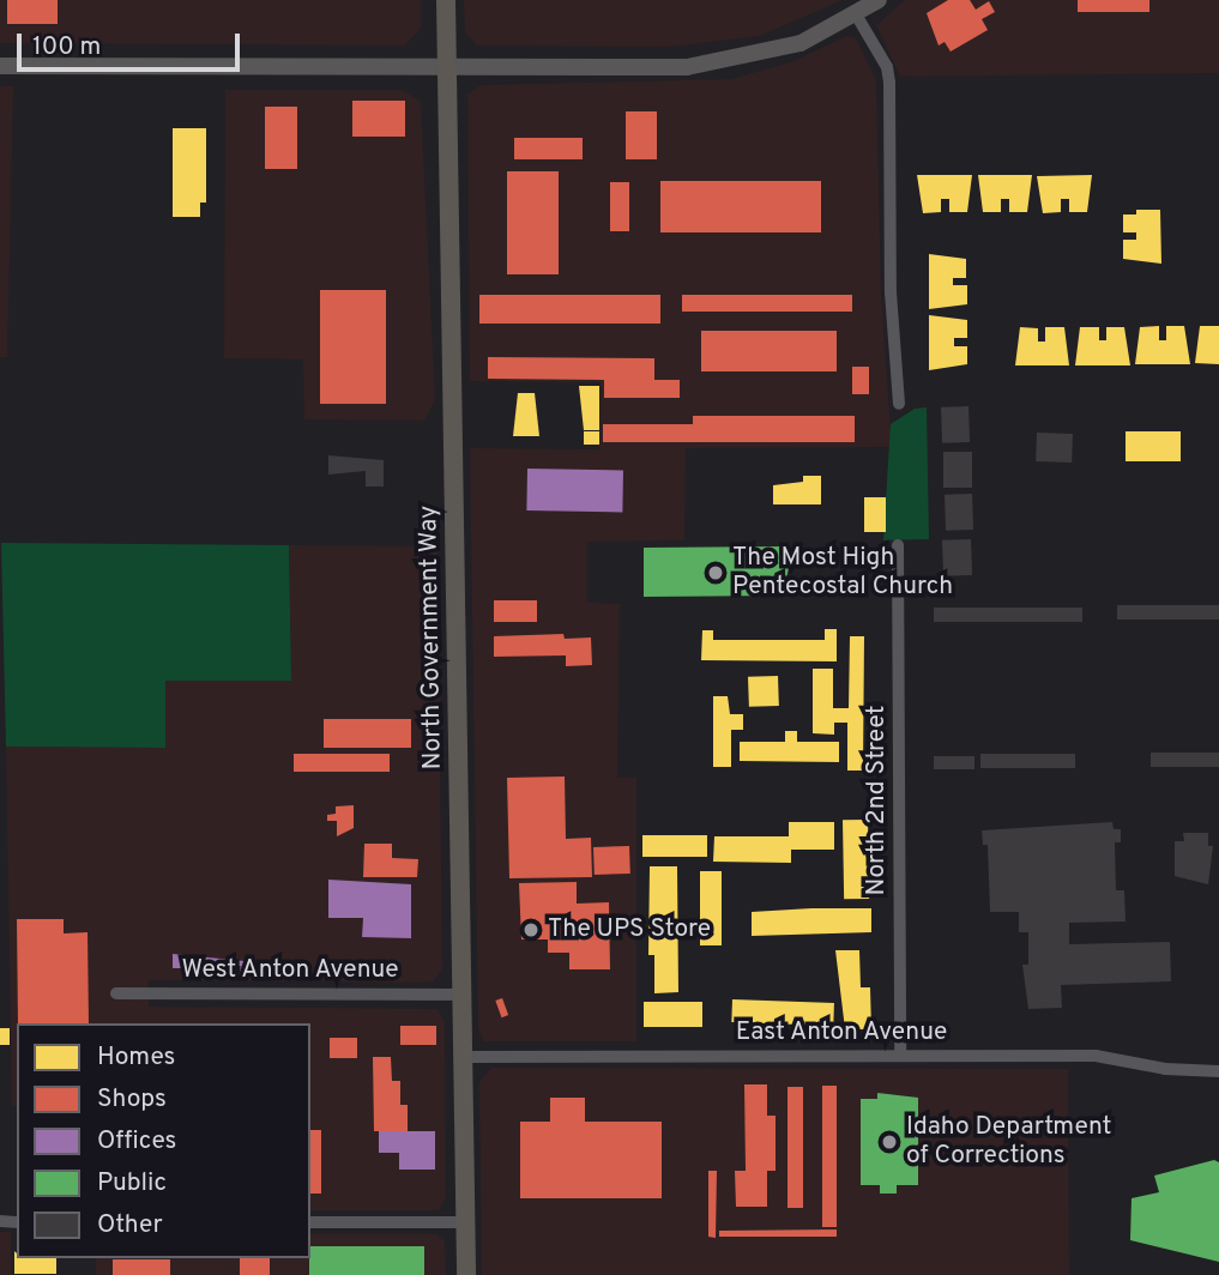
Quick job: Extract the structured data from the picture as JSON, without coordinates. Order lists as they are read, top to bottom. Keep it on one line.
{"streets":{"main road":["North Government Way"],"street":["North 2nd Street","West Anton Avenue","East Anton Avenue"]},"crossings":[["North Government Way","West Anton Avenue"],["North Government Way","East Anton Avenue"],["North 2nd Street","East Anton Avenue"]],"places":["The Most High Pentecostal Church","The UPS Store","Idaho Department of Corrections"],"legend":["Homes","Shops","Offices","Public","Other"],"scale_bar":"100 m"}
